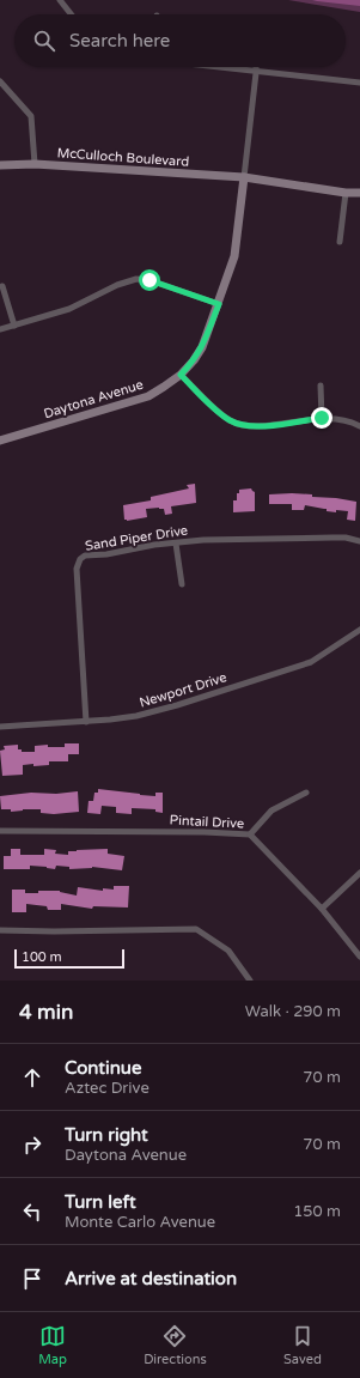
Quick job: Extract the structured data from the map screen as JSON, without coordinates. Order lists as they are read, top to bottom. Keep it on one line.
{"streets":{"street":["McCulloch Boulevard","Daytona Avenue","Sand Piper Drive","Newport Drive","Pintail Drive"]},"crossings":[["McCulloch Boulevard","Daytona Avenue"],["Sand Piper Drive","Newport Drive"]],"scale_bar":"100 m","page":{"search":"Search here","scale":"100 m","heading":["4 min","Walk · 290 m"],"list":[["Continue","Aztec Drive","70 m"],["Turn right","Daytona Avenue","70 m"],["Turn left","Monte Carlo Avenue","150 m"],"Arrive at destination"],"nav":["Map","Directions","Saved"]}}
